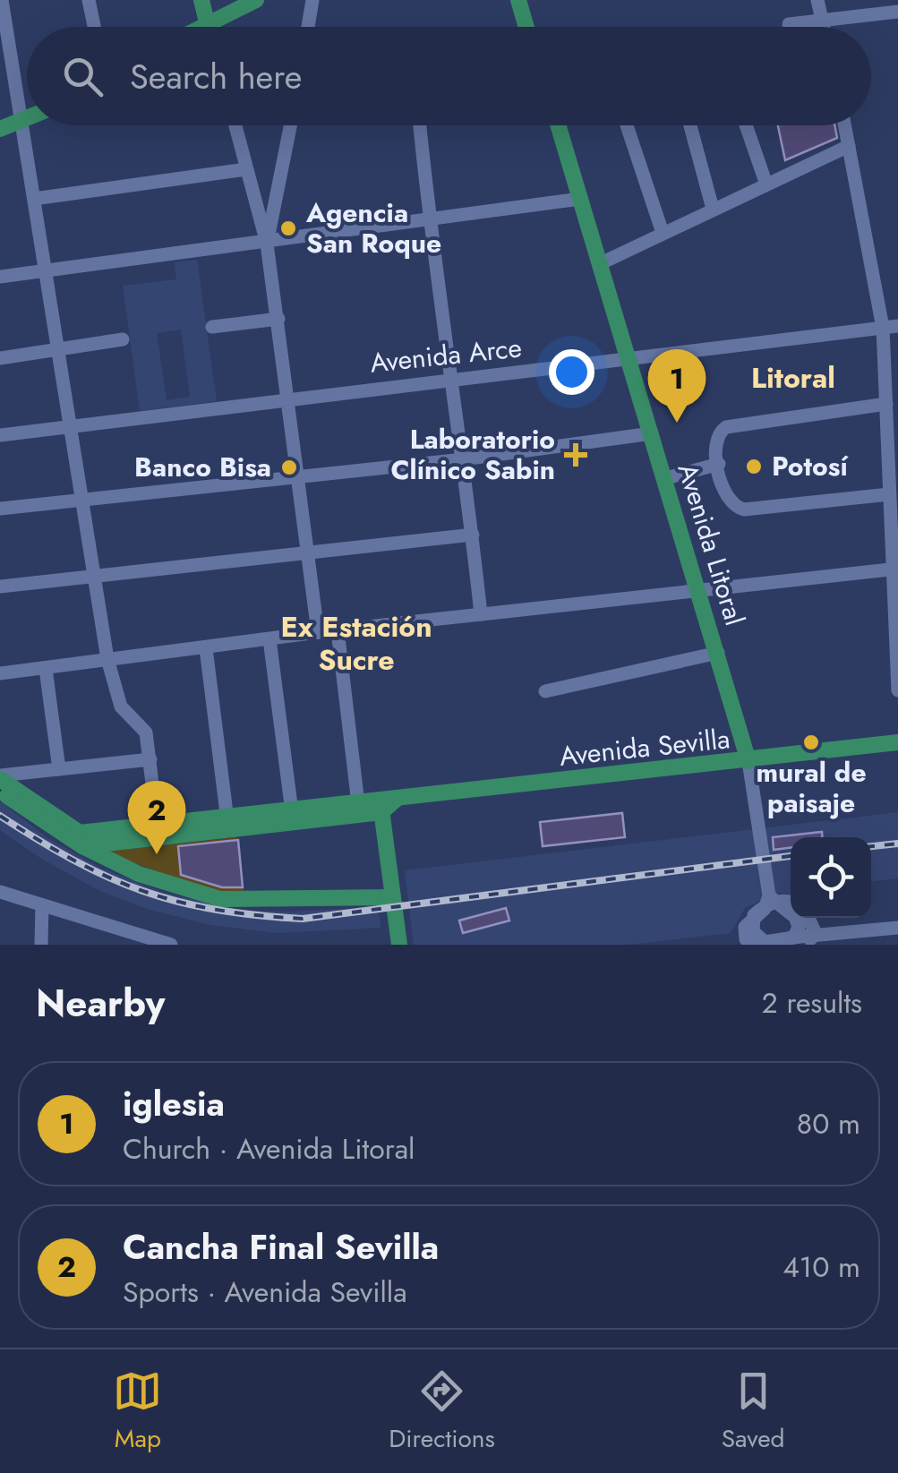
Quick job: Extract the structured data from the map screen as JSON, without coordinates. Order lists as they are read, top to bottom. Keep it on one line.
{"streets":{"main road":["Avenida Litoral","Avenida Sevilla"],"street":["Avenida Arce"]},"crossings":[["Avenida Arce","Avenida Litoral"],["Avenida Litoral","Avenida Sevilla"]],"districts":["Litoral","Ex Estación Sucre"],"places":{"other":["Agencia San Roque","Potosí","Banco Bisa","mural de paisaje"],"health":["Laboratorio Clínico Sabin"]},"page":{"search":"Search here","pins":["1","2"],"heading":["Nearby","2 results"],"list":[{"mark":"1","name":"iglesia","note":"Church · Avenida Litoral","value":"80 m"},{"mark":"2","name":"Cancha Final Sevilla","note":"Sports · Avenida Sevilla","value":"410 m"}],"nav":["Map","Directions","Saved"]}}
